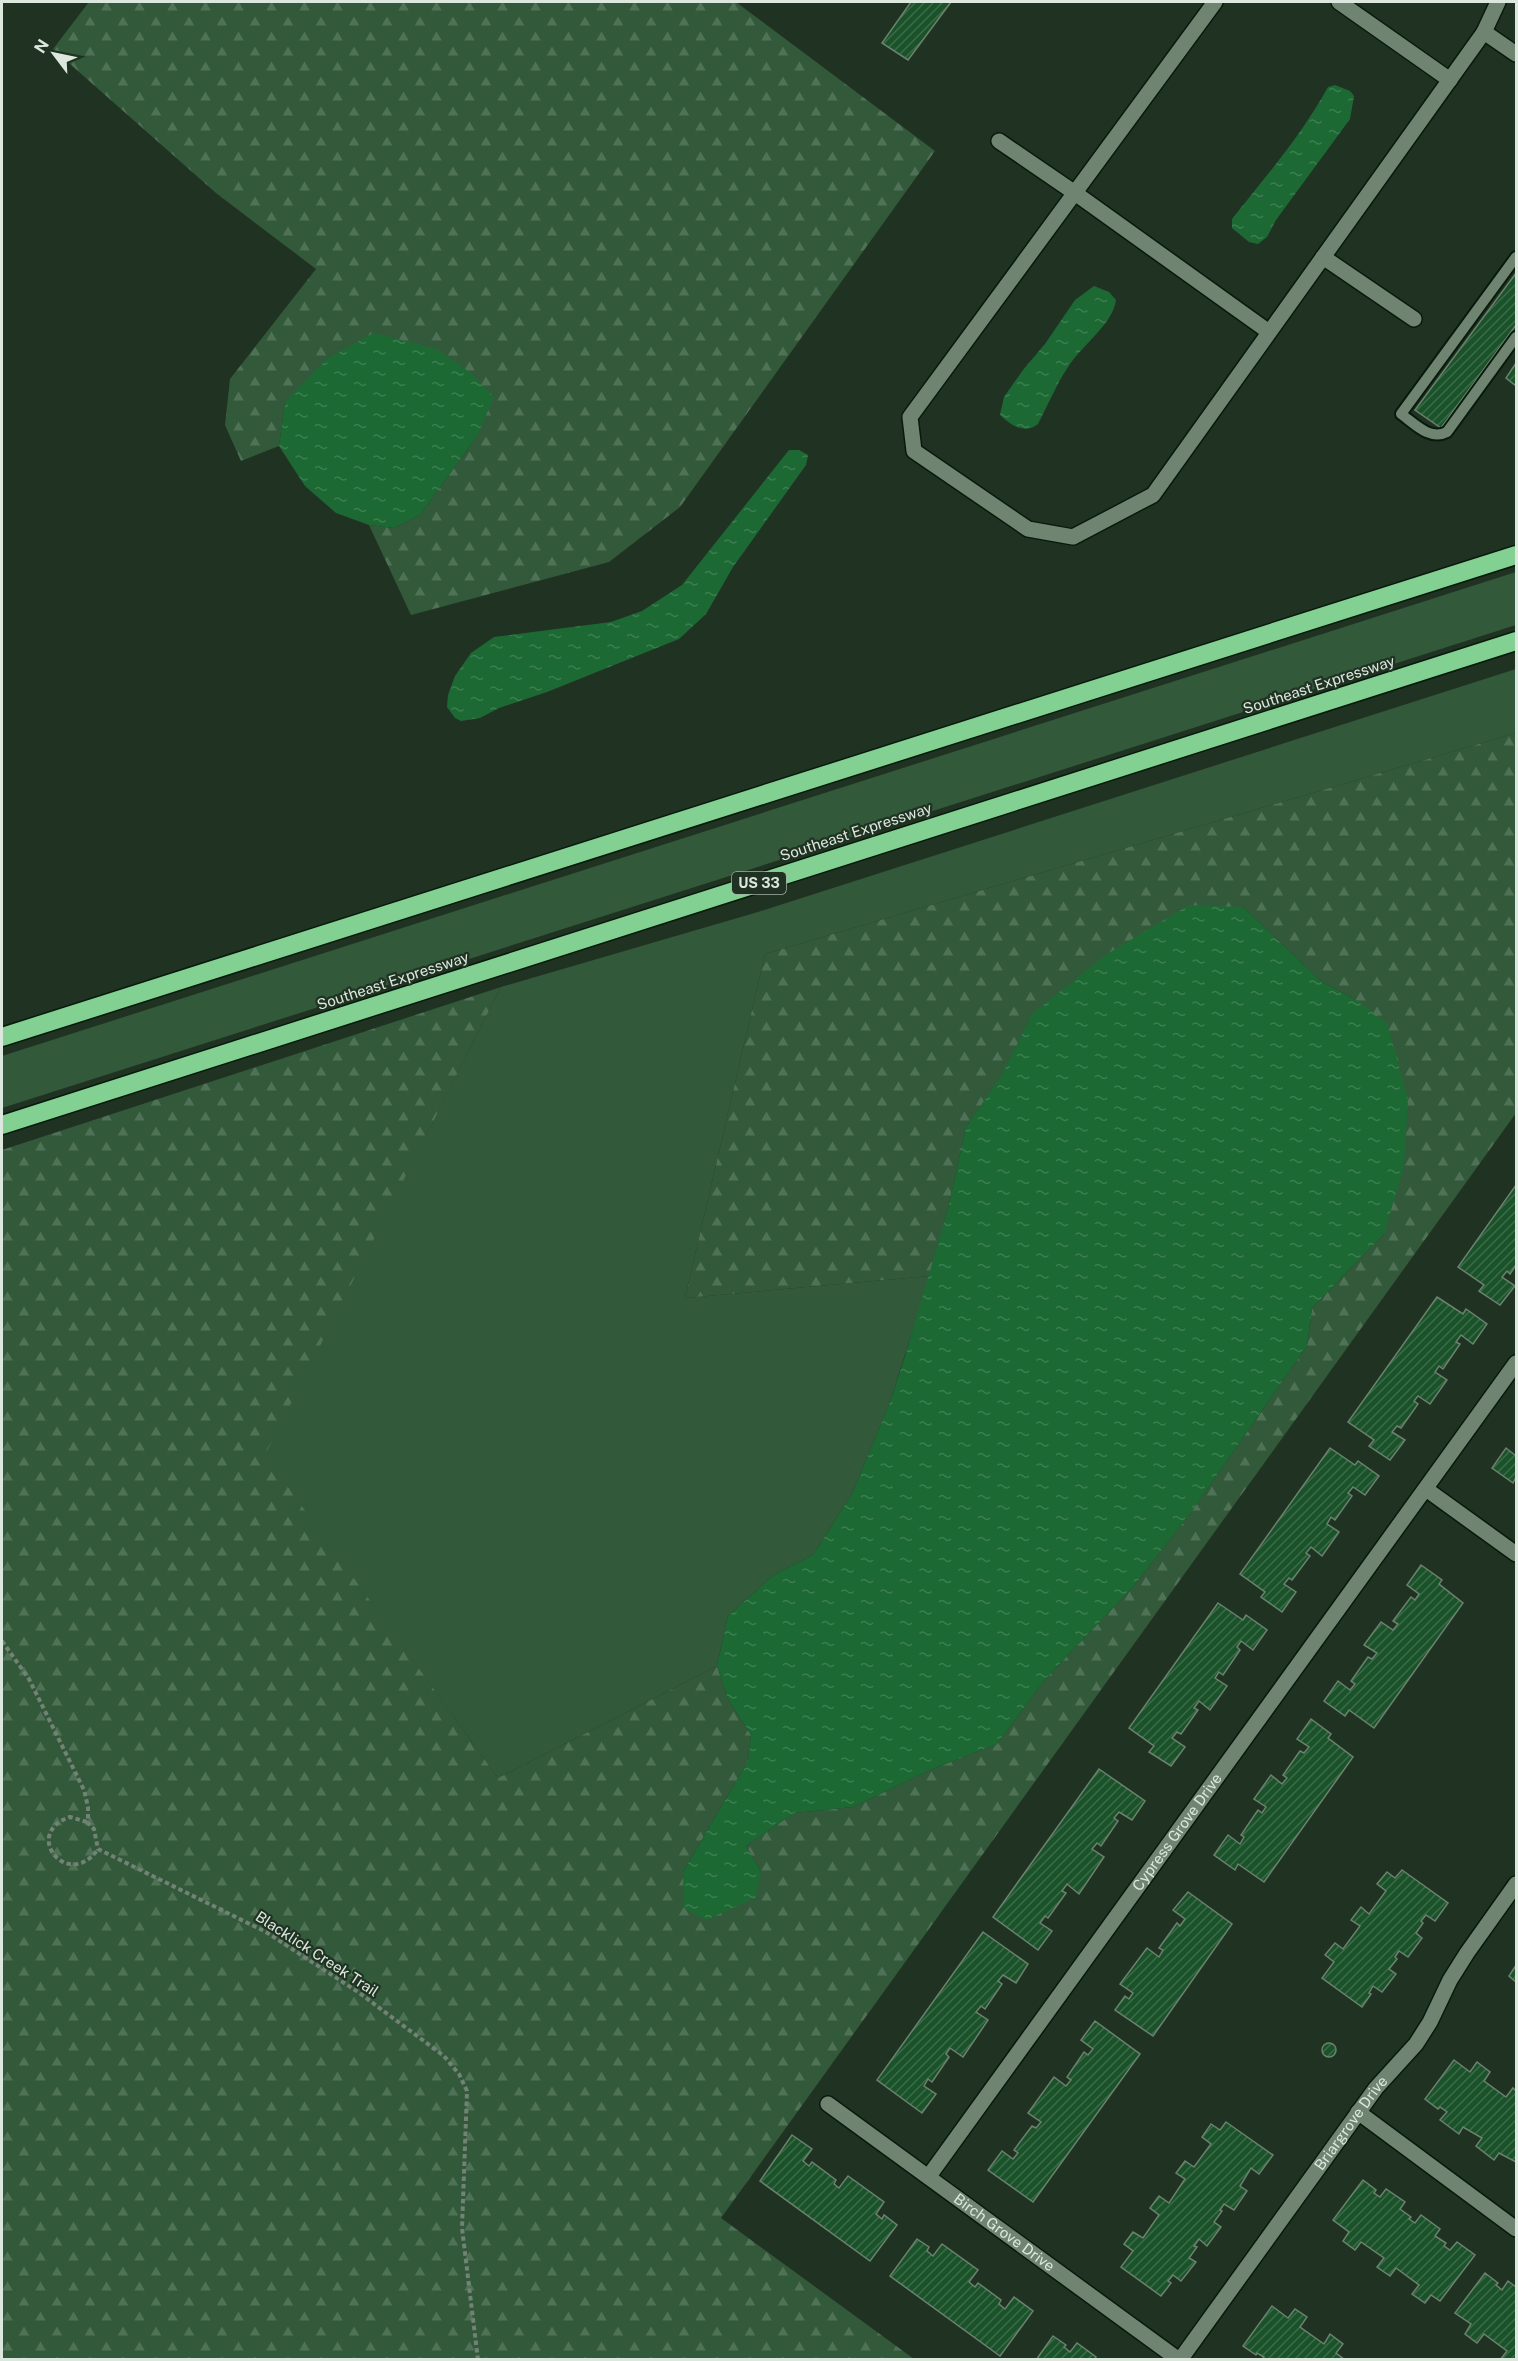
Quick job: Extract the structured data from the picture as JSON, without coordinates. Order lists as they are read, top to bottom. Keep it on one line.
{"streets":{"highway":["Southeast Expressway","US 33"],"street":["Cypress Grove Drive","Briargrove Drive","Birch Grove Drive"],"path":["Blacklick Creek Trail"]},"crossings":[["Cypress Grove Drive","Birch Grove Drive"],["Briargrove Drive","Birch Grove Drive"]],"north":"top left"}
